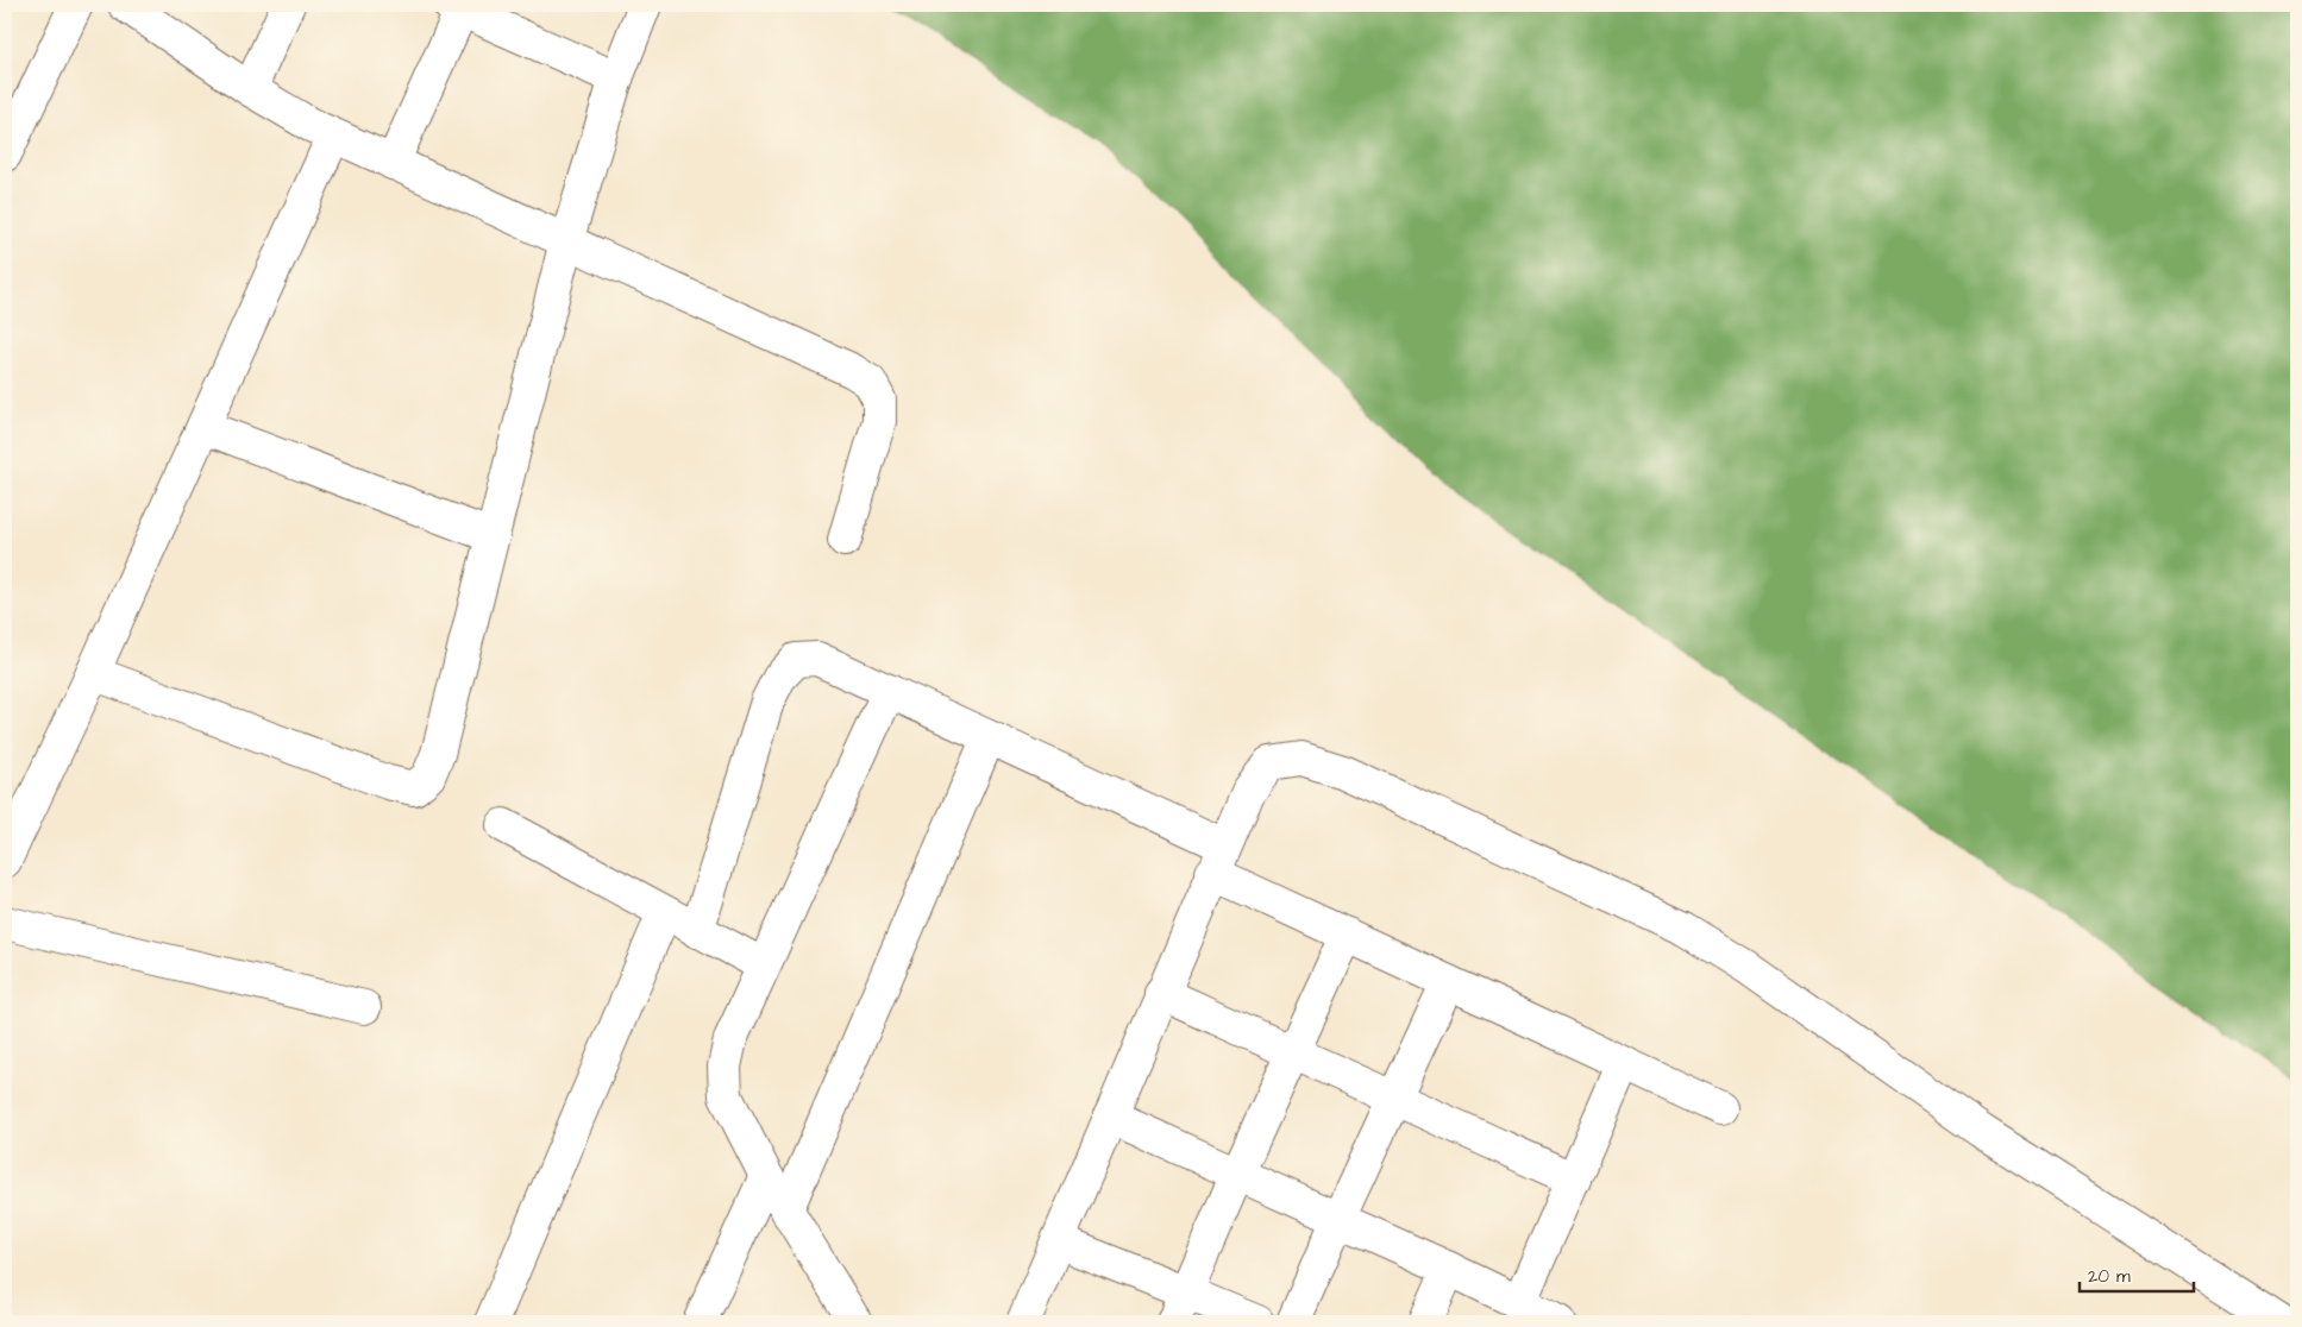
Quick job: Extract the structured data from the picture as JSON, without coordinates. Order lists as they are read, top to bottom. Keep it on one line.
{"scale_bar":"20 m"}
